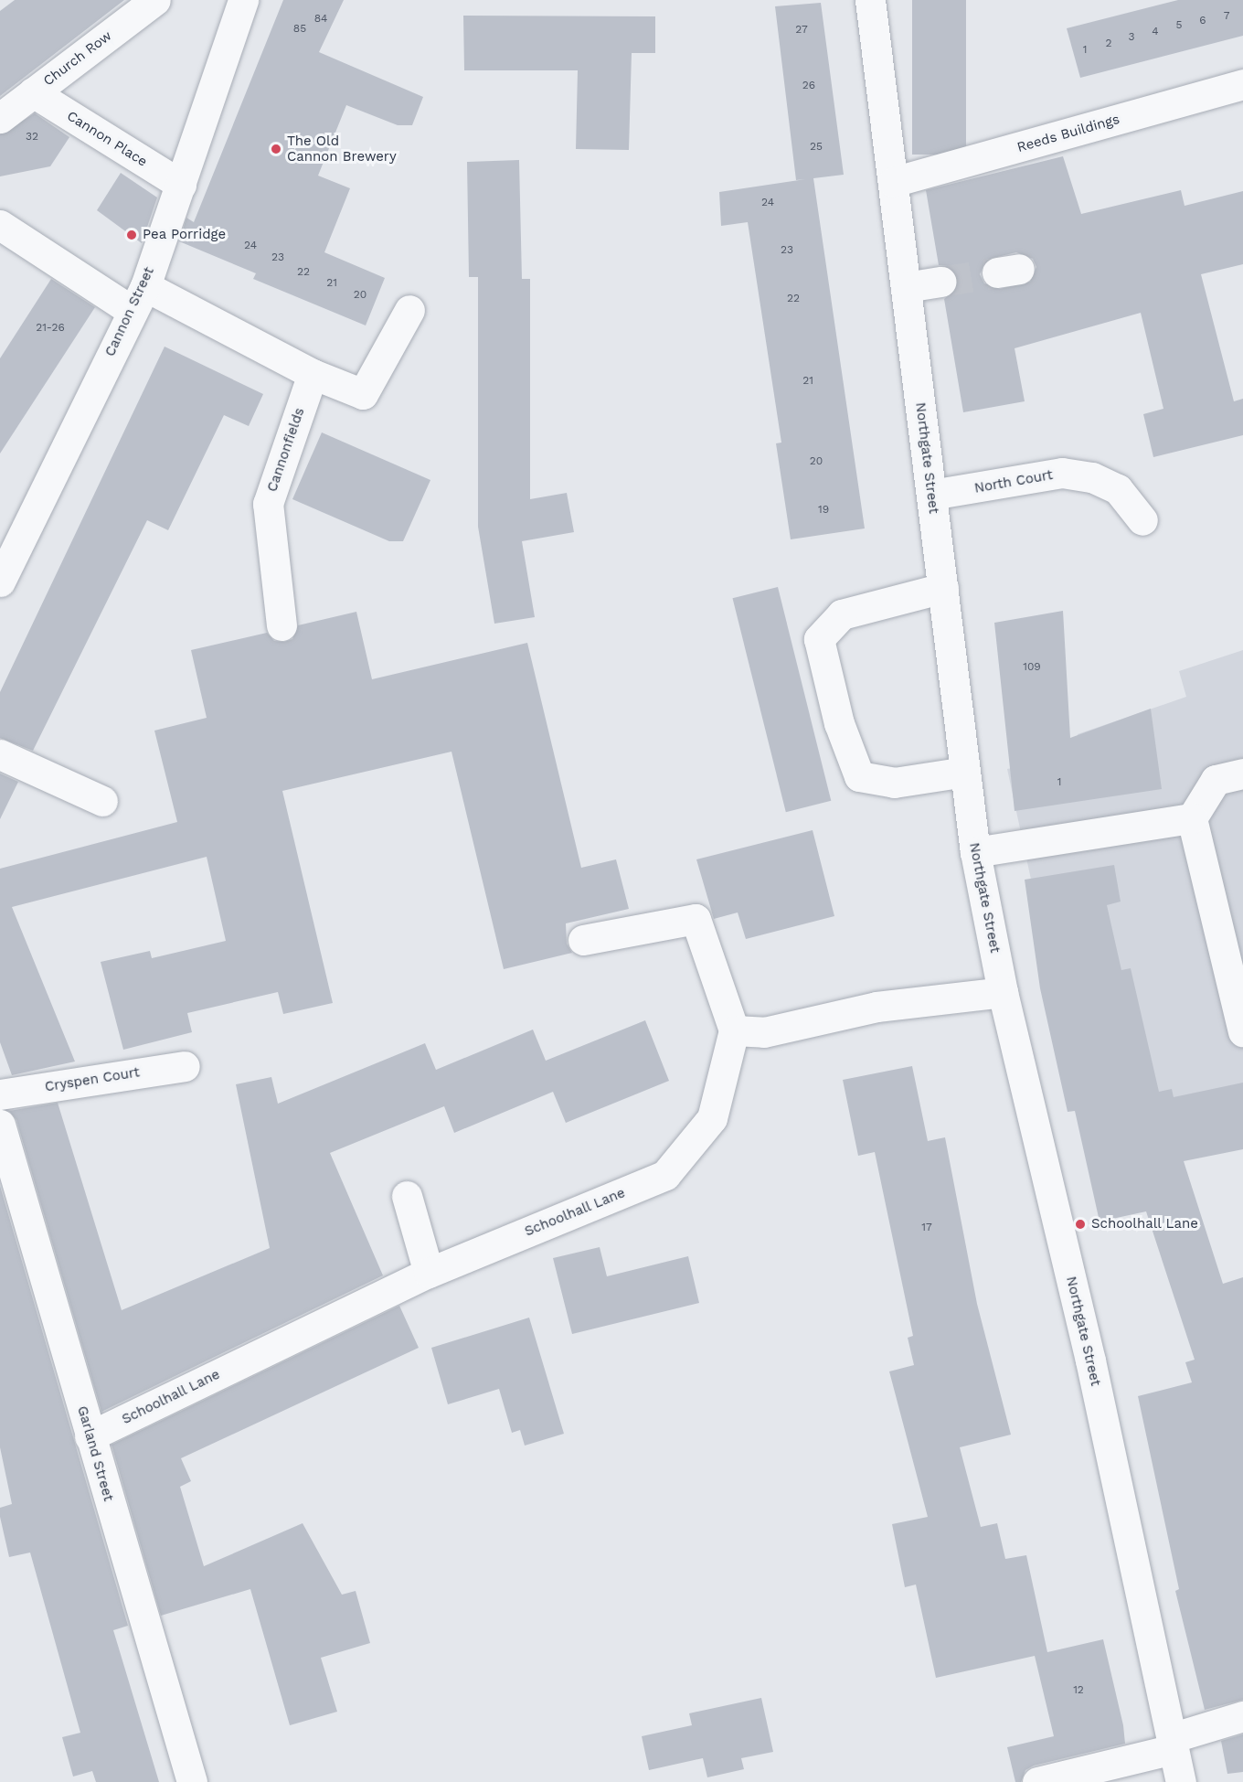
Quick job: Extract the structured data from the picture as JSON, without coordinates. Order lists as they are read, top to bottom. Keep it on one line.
{"streets":{"street":["Church Row","Reeds Buildings","Cannon Place","Cannon Street","Cannonfields","Northgate Street","North Court","Cryspen Court","Schoolhall Lane","Garland Street"]},"crossings":[["Church Row","Cannon Place"],["Reeds Buildings","Northgate Street"],["Cannon Place","Cannon Street"],["Northgate Street","North Court"],["Schoolhall Lane","Garland Street"]],"places":["The Old Cannon Brewery","Pea Porridge","Schoolhall Lane"],"house_numbers":["7","84","6","5","85","27","4","3","2","1","26","32","25","24","24","23","23","22","21","20","22","21-26","21","20","19","109","1","17","12"]}
